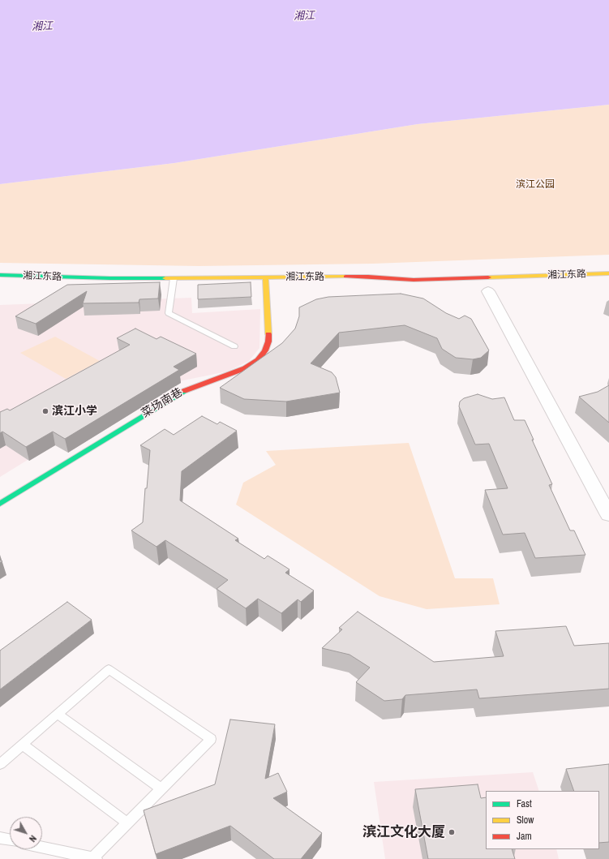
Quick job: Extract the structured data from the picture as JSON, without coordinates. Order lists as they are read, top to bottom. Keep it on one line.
{"streets":{"main road":["湘江东路","菜场南巷"]},"crossings":[["湘江东路","菜场南巷"]],"water":["湘江"],"parks":["滨江公园"],"places":["滨江小学","滨江文化大厦"],"legend":["Fast","Slow","Jam"],"north":"bottom right"}
